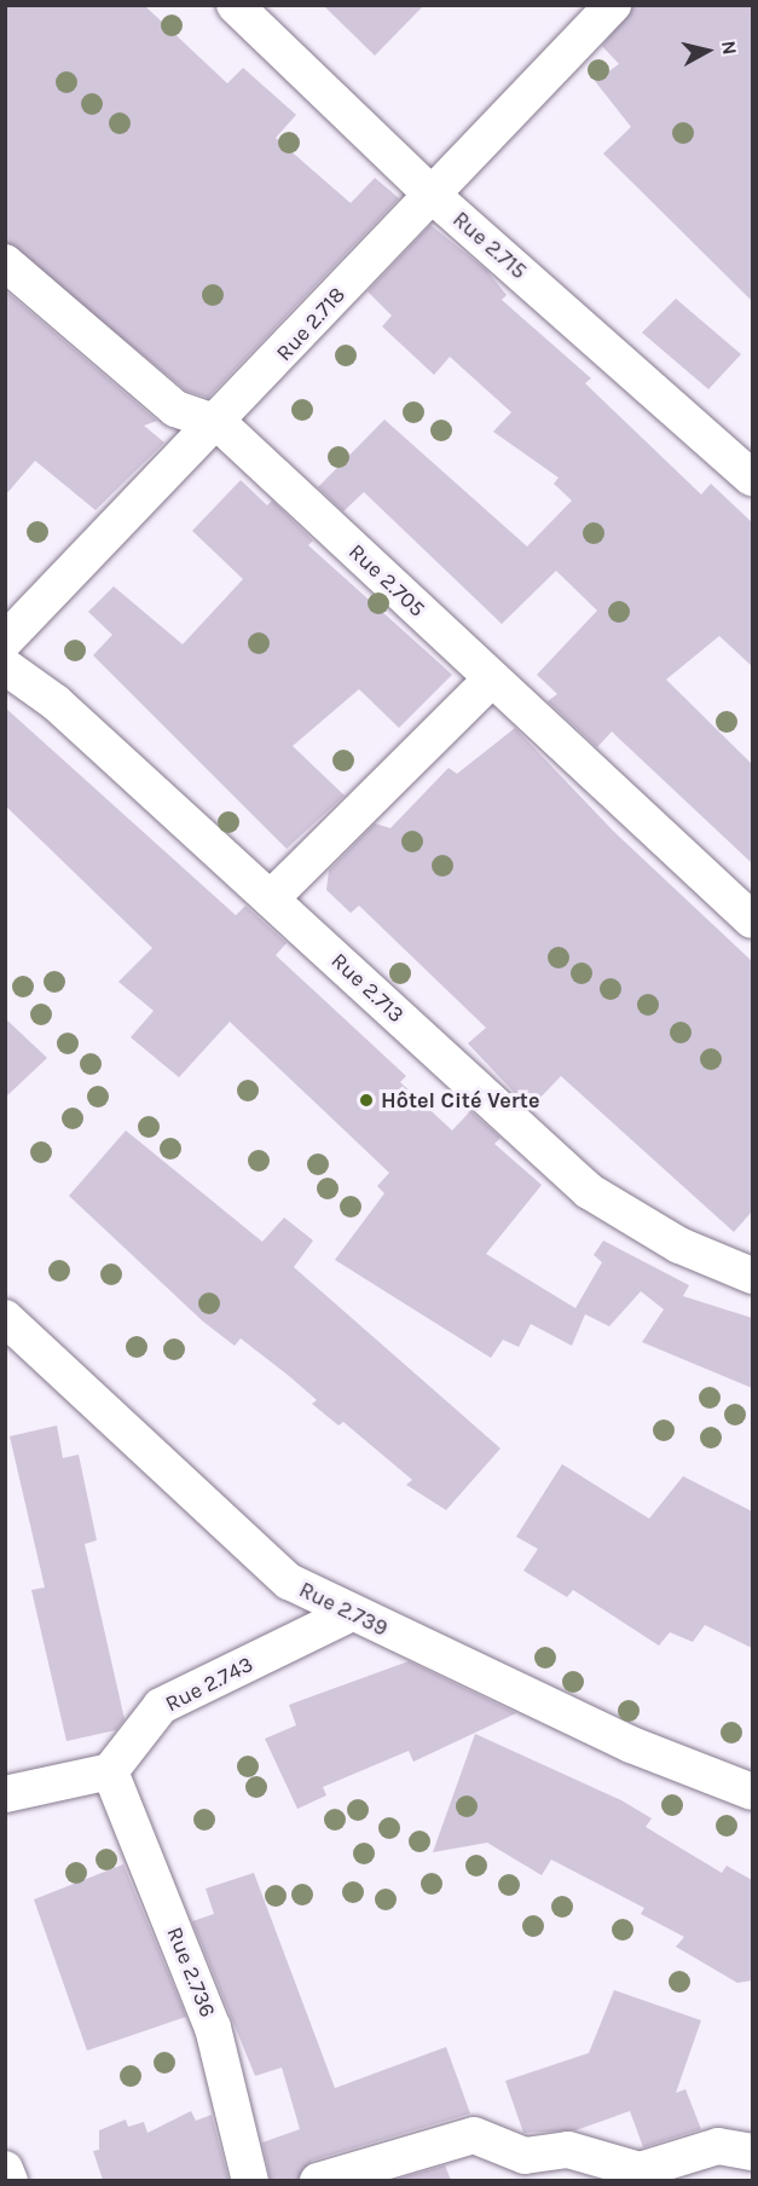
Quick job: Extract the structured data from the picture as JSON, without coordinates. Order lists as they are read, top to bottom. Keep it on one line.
{"streets":{"street":["Rue 2.715","Rue 2.718","Rue 2.705","Rue 2.713","Rue 2.739","Rue 2.743","Rue 2.736"]},"crossings":[["Rue 2.715","Rue 2.718"],["Rue 2.718","Rue 2.705"],["Rue 2.739","Rue 2.743"],["Rue 2.743","Rue 2.736"]],"places":["Hôtel Cité Verte"],"north":"right"}
